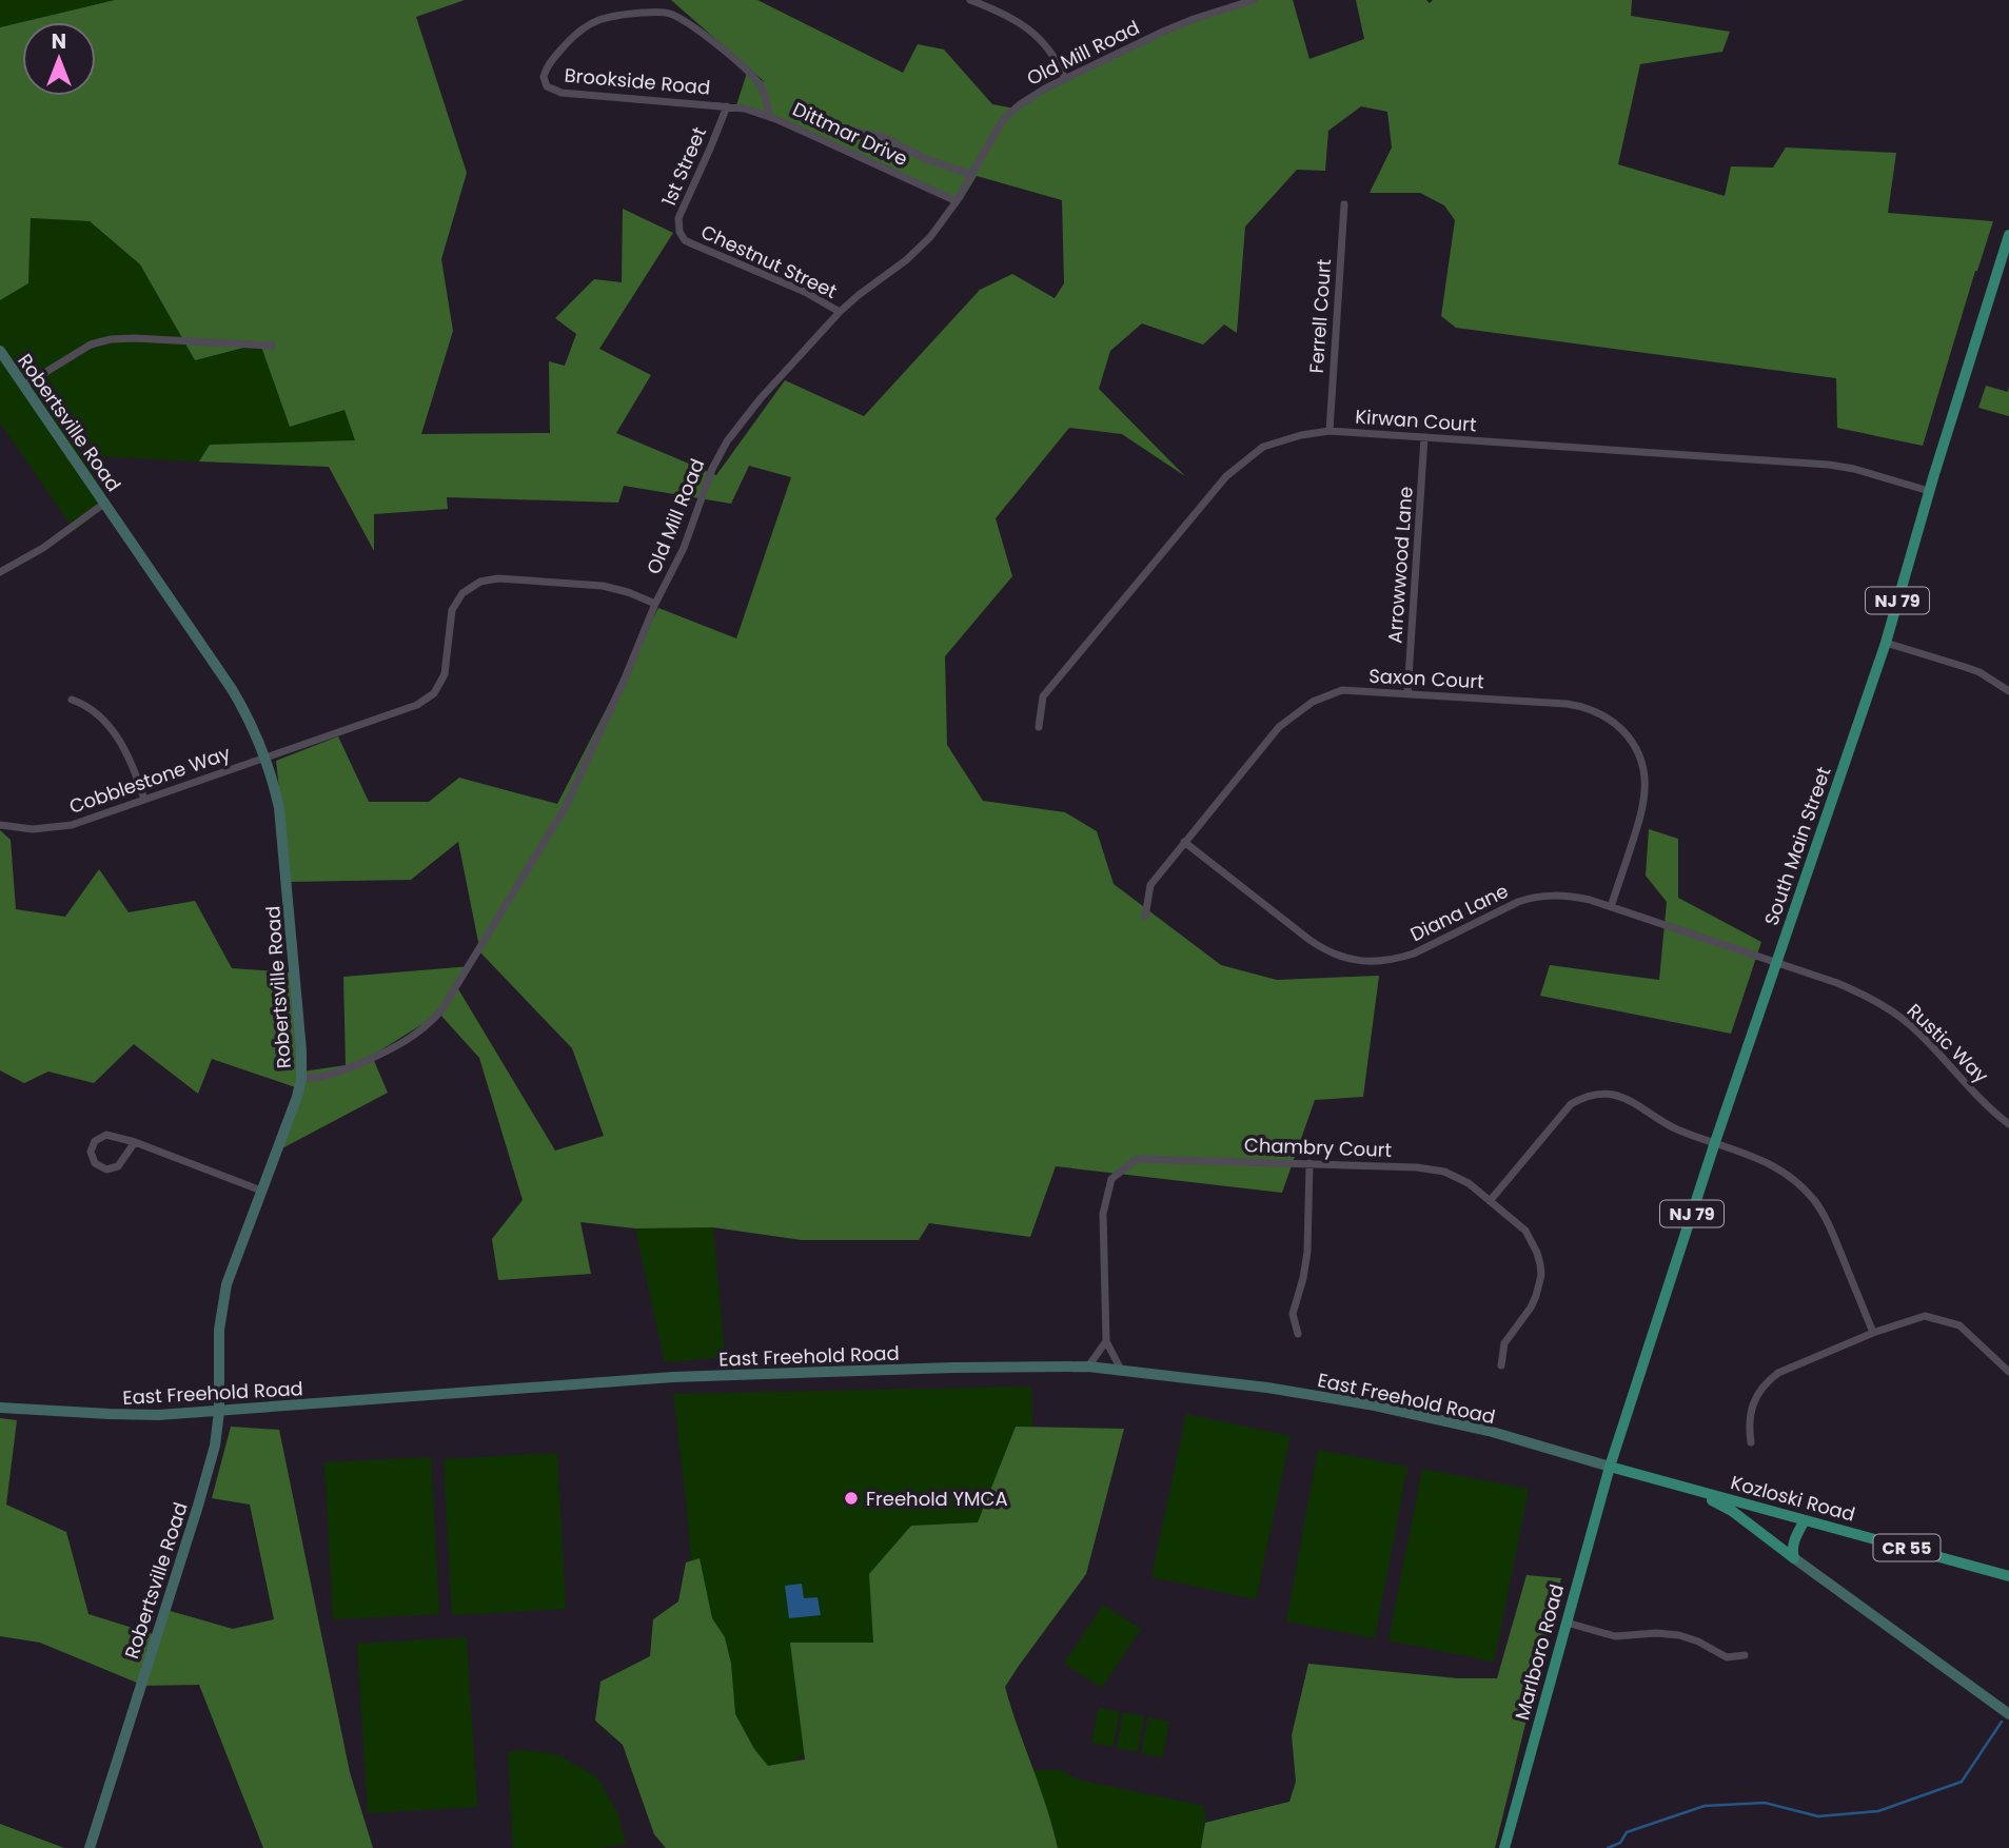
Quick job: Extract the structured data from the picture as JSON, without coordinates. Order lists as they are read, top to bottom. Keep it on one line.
{"streets":{"main road":["NJ 79","South Main Street","Kozloski Road","CR 55","Marlboro Road"],"street":["Old Mill Road","Brookside Road","Dittmar Drive","1st Street","Chestnut Street","Ferrell Court","Kirwan Court","Robertsville Road","Arrowwood Lane","Saxon Court","Cobblestone Way","Diana Lane","Rustic Way","Chambry Court","East Freehold Road"]},"crossings":[["Old Mill Road","Dittmar Drive"],["Old Mill Road","Chestnut Street"],["Old Mill Road","Robertsville Road"],["Old Mill Road","Cobblestone Way"],["Brookside Road","Dittmar Drive"],["Brookside Road","1st Street"],["Dittmar Drive","1st Street"],["1st Street","Chestnut Street"],["Ferrell Court","Kirwan Court"],["Kirwan Court","Arrowwood Lane"],["Kirwan Court","South Main Street"],["Robertsville Road","Cobblestone Way"],["Robertsville Road","East Freehold Road"],["Arrowwood Lane","Saxon Court"],["Saxon Court","Diana Lane"],["South Main Street","Diana Lane"],["South Main Street","Rustic Way"],["South Main Street","East Freehold Road"],["South Main Street","Kozloski Road"],["South Main Street","Marlboro Road"],["Diana Lane","Rustic Way"],["Chambry Court","East Freehold Road"],["East Freehold Road","Kozloski Road"],["East Freehold Road","Marlboro Road"],["Kozloski Road","Marlboro Road"]],"places":["Freehold YMCA"],"north":"top"}
